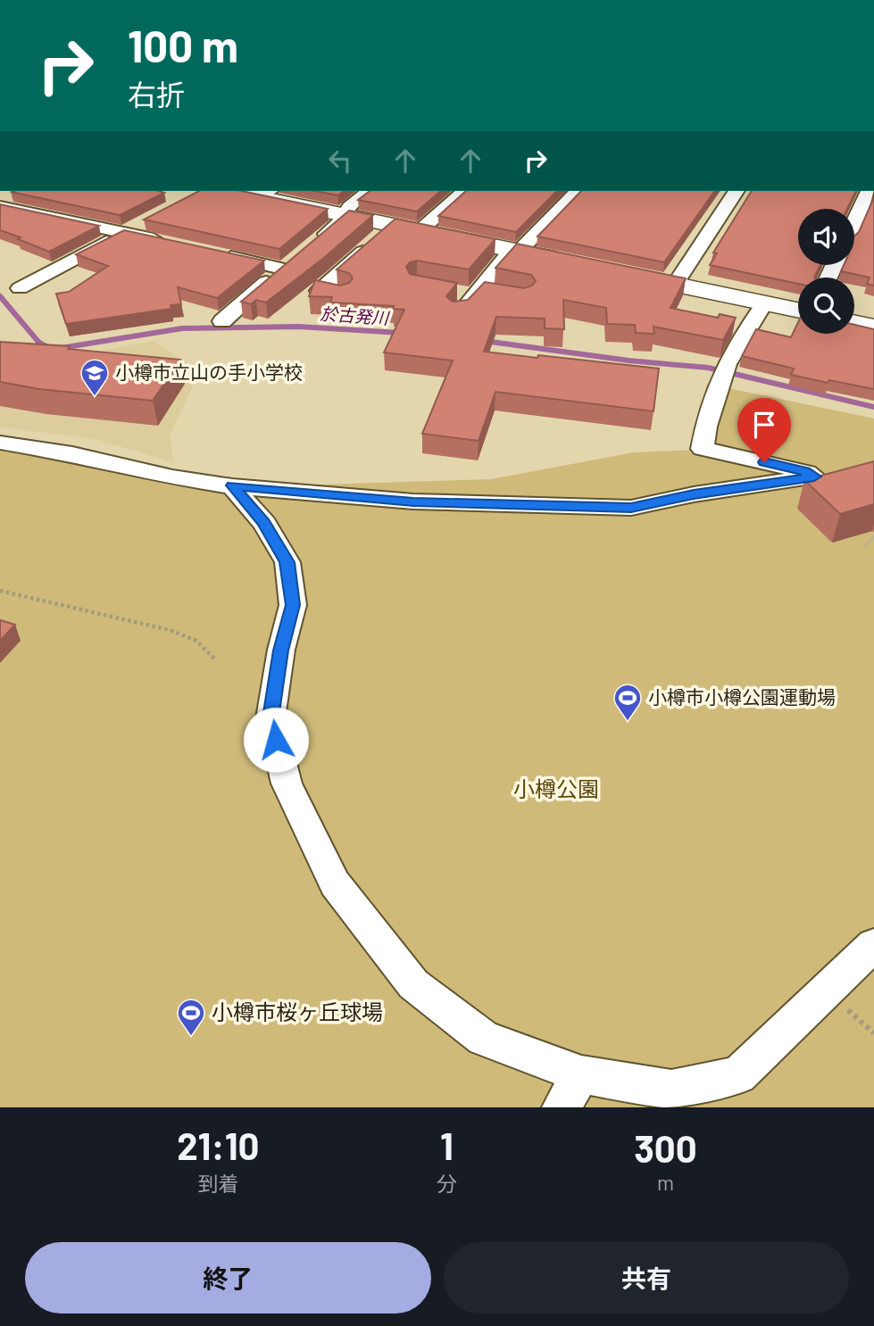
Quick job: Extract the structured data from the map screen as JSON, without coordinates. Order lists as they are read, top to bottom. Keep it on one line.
{"water":["於古発川"],"parks":["小樽公園"],"places":{"school or university":["小樽市立山の手小学校"],"sports":["小樽市小樽公園運動場","小樽市桜ヶ丘球場"]},"page":{"turn":["100 m","右折"],"eta":["21:10","到着","1","分","300","m"],"buttons":["終了","共有"]}}
